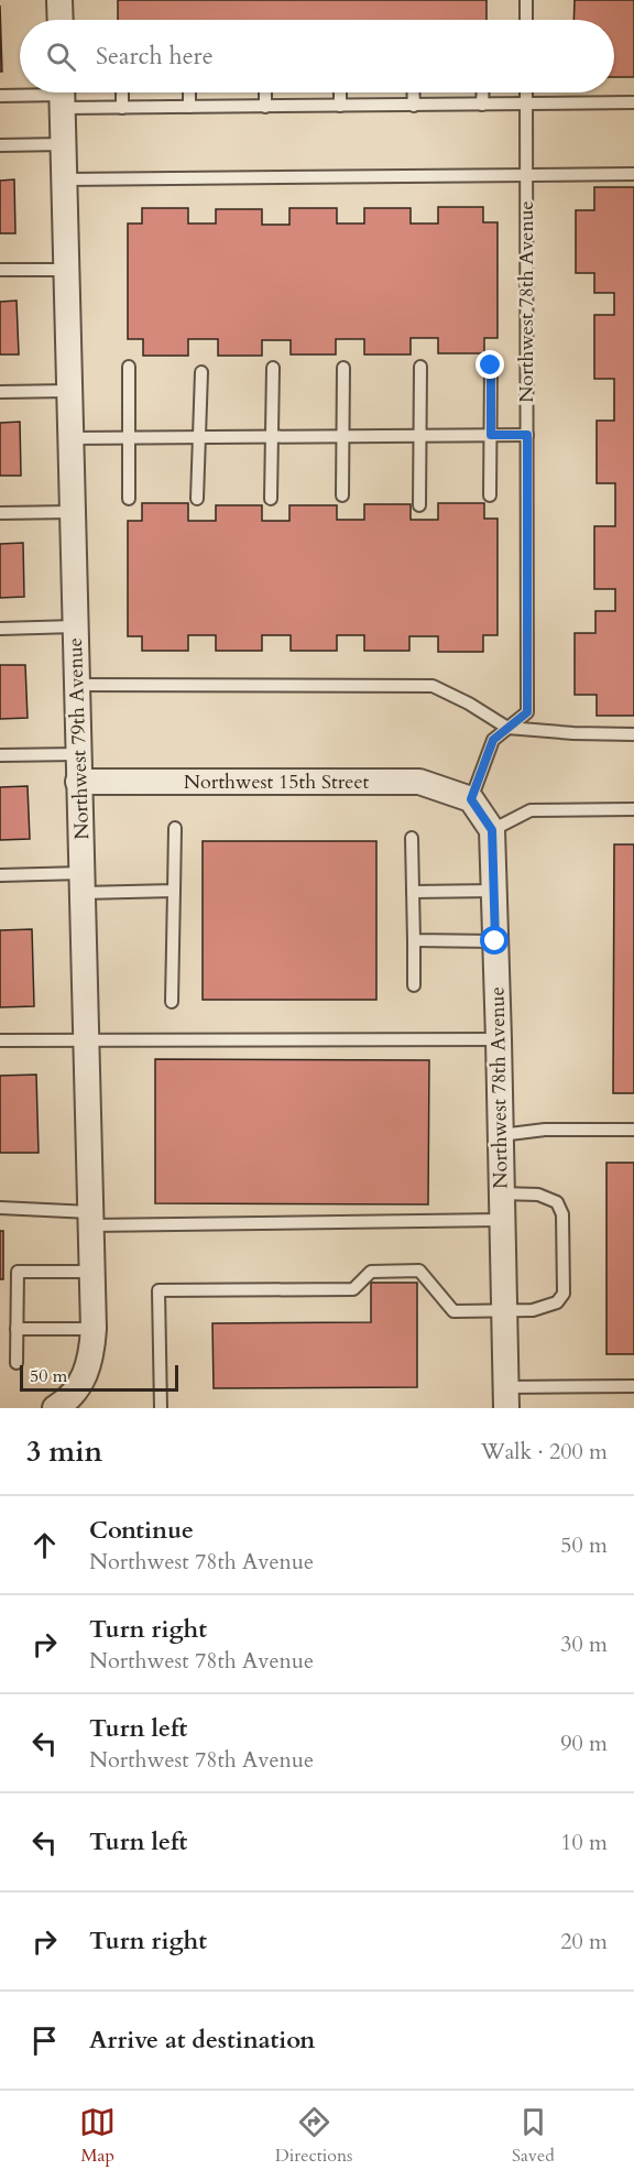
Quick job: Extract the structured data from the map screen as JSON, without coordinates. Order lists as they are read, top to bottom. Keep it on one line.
{"streets":{"street":["Northwest 78th Avenue","Northwest 79th Avenue","Northwest 15th Street"]},"crossings":[["Northwest 78th Avenue","Northwest 15th Street"],["Northwest 79th Avenue","Northwest 15th Street"]],"scale_bar":"50 m","page":{"search":"Search here","scale":"50 m","heading":["3 min","Walk · 200 m"],"list":[["Continue","Northwest 78th Avenue","50 m"],["Turn right","Northwest 78th Avenue","30 m"],["Turn left","Northwest 78th Avenue","90 m"],["Turn left","10 m"],["Turn right","20 m"],"Arrive at destination"],"nav":["Map","Directions","Saved"]}}
